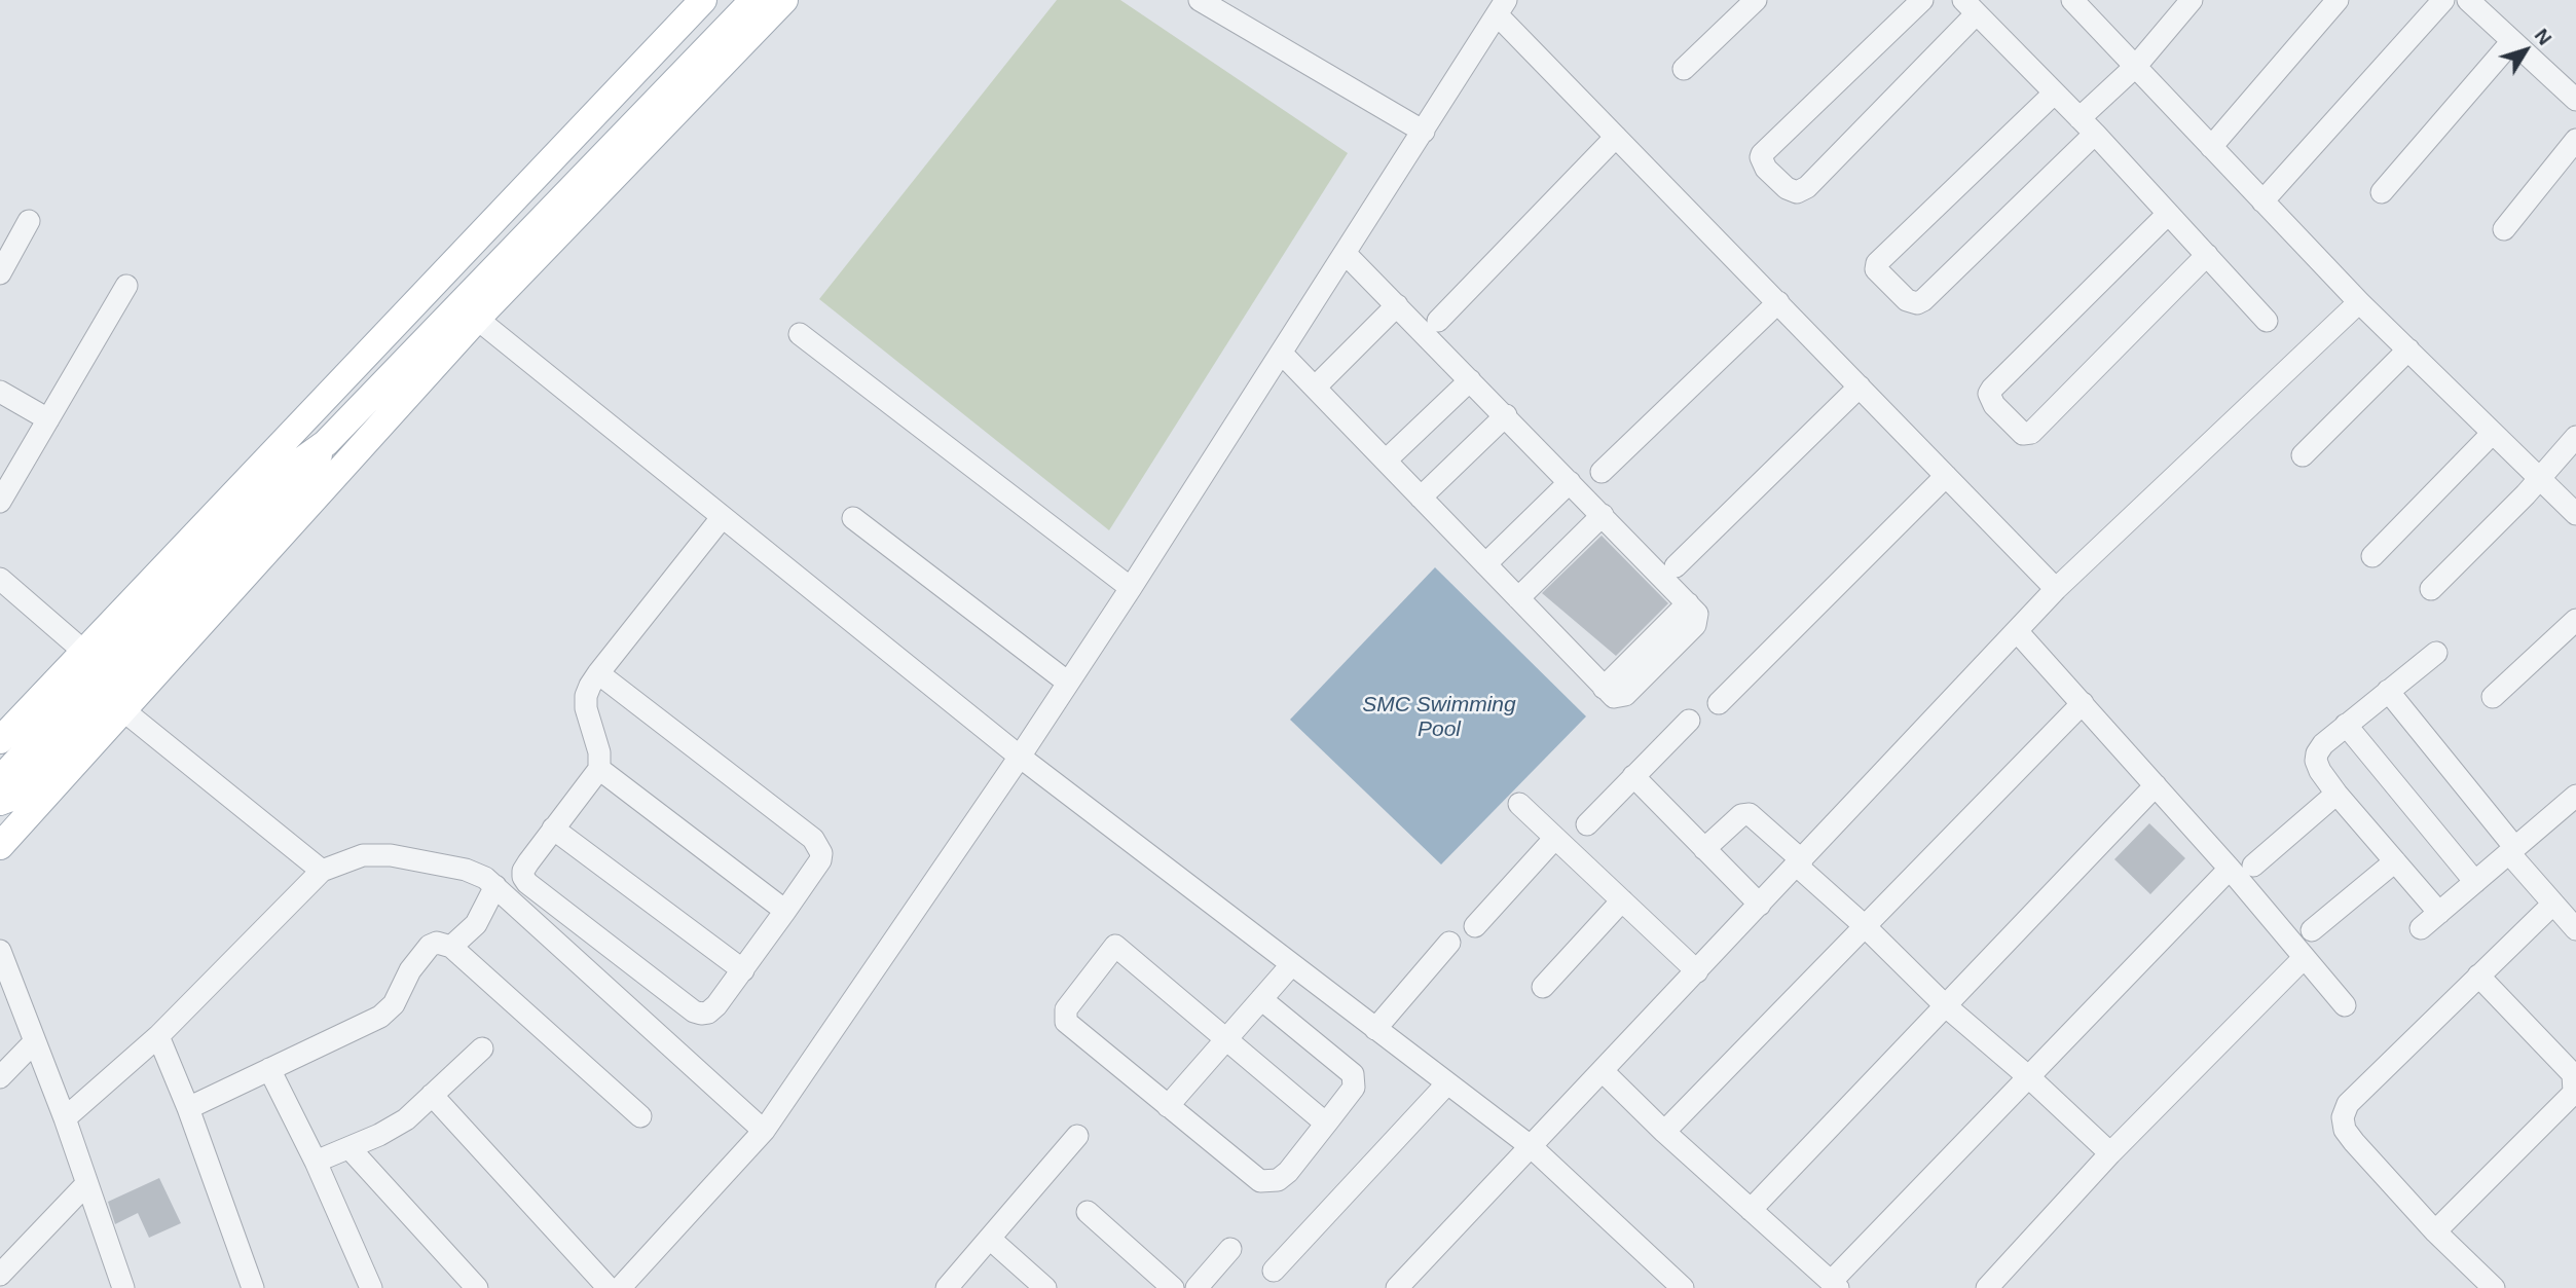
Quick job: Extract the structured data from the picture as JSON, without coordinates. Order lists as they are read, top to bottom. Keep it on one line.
{"water":["SMC Swimming Pool"],"north":"top right"}
